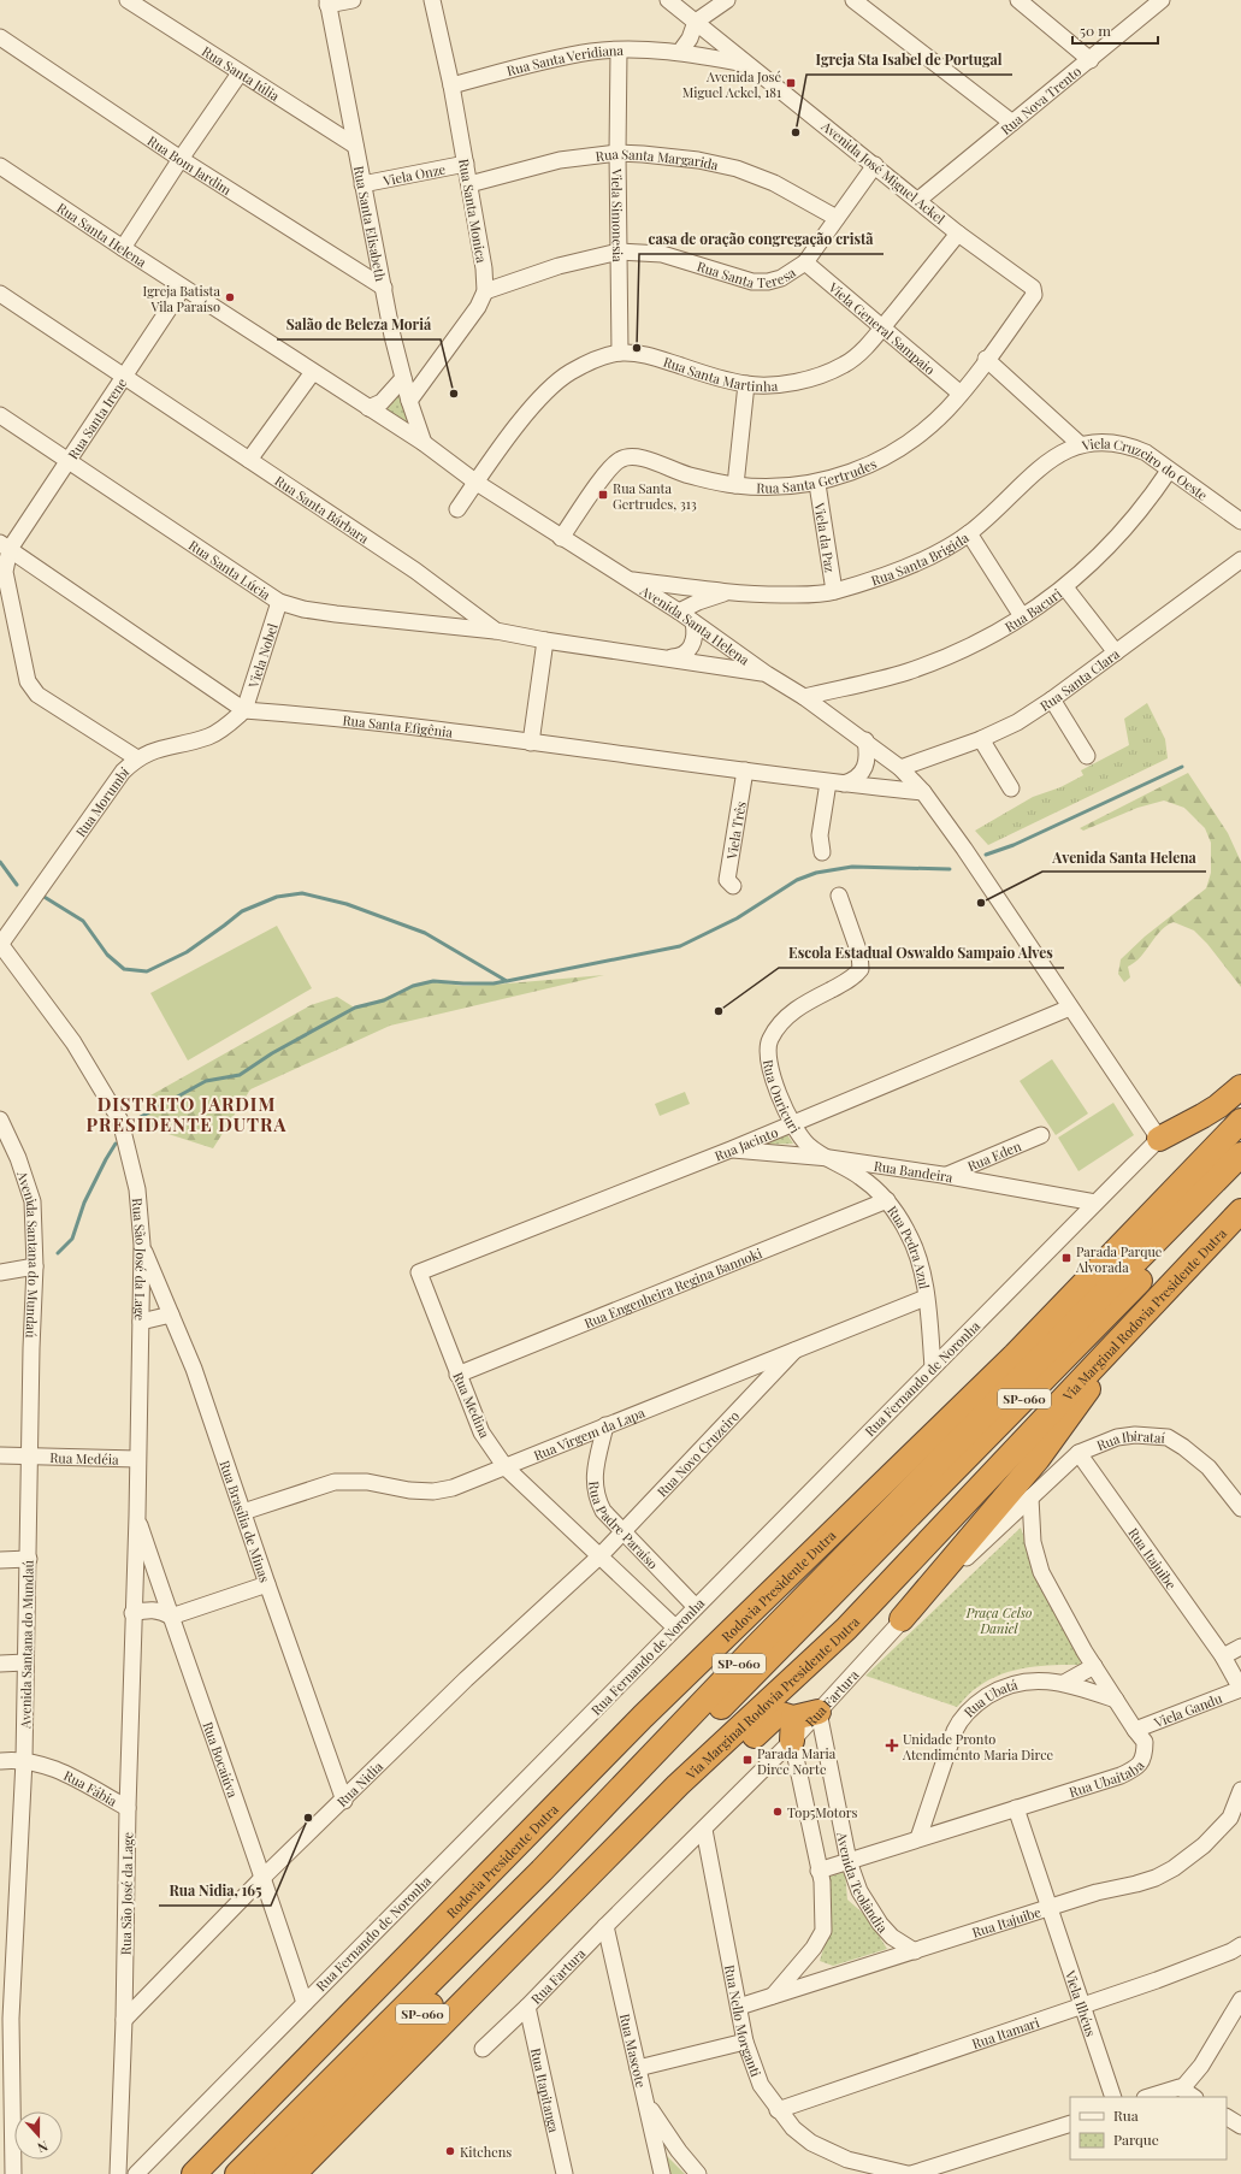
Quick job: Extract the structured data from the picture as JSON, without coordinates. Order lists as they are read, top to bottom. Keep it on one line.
{"streets":{"highway":["Via Marginal Rodovia Presidente Dutra","SP-060","Rodovia Presidente Dutra"],"street":["Rua Santa Veridiana","Rua Santa Júlia","Rua Nova Trento","Rua Santa Margarida","Rua Bom Jardim","Avenida José Miguel Ackel","Viela Onze","Rua Santa Monica","Viela Simonesia","Rua Santa Elisabeth","Rua Santa Helena","Rua Santa Teresa","Viela General Sampaio","Rua Santa Martinha","Rua Santa Irene","Viela Cruzeiro do Oeste","Rua Santa Gertrudes","Rua Santa Bárbara","Viela da Paz","Rua Santa Brigida","Rua Santa Lúcia","Rua Bacuri","Avenida Santa Helena","Viela Nobel","Rua Santa Clara","Rua Santa Efigênia","Rua Morumbi","Viela Três","Rua Ouricuri","Rua Jacinto","Rua Eden","Rua Bandeira","Rua Pedra Azul","Avenida Santana do Mundaú","Rua São José da Lage","Rua Engenheira Regina Bannoki","Rua Fernando de Noronha","Rua Medina","Rua Virgem da Lapa","Rua Ibirataí","Rua Novo Cruzeiro","Rua Medéia","Rua Brasília de Minas","Rua Padre Paraíso","Rua Itajuibe","Rua Fartura","Rua Ubatá","Viela Gandu","Rua Bocaiúva","Rua Ubaitaba","Rua Nidia","Rua Fábia","Avenida Teolândia","Viela Ilhéus","Rua Nello Morganti","Rua Itamari","Rua Mascote","Rua Itapitanga"]},"crossings":[["Rua Santa Veridiana","Avenida José Miguel Ackel"],["Rua Santa Veridiana","Rua Santa Monica"],["Rua Santa Veridiana","Viela Simonesia"],["Rua Santa Júlia","Rua Santa Elisabeth"],["Rua Nova Trento","Avenida José Miguel Ackel"],["Rua Santa Margarida","Rua Santa Monica"],["Rua Santa Margarida","Viela Simonesia"],["Rua Santa Margarida","Rua Santa Teresa"],["Rua Bom Jardim","Rua Santa Elisabeth"],["Avenida José Miguel Ackel","Rua Santa Teresa"],["Avenida José Miguel Ackel","Rua Santa Martinha"],["Avenida José Miguel Ackel","Rua Santa Gertrudes"],["Viela Onze","Rua Santa Monica"],["Viela Onze","Rua Santa Elisabeth"],["Rua Santa Monica","Rua Santa Teresa"],["Viela Simonesia","Rua Santa Teresa"],["Viela Simonesia","Rua Santa Martinha"],["Rua Santa Elisabeth","Rua Santa Helena"],["Rua Santa Elisabeth","Avenida Santa Helena"],["Rua Santa Helena","Rua Santa Irene"],["Rua Santa Helena","Avenida Santa Helena"],["Rua Santa Teresa","Viela General Sampaio"],["Viela General Sampaio","Rua Santa Martinha"],["Viela General Sampaio","Rua Santa Gertrudes"],["Rua Santa Martinha","Avenida Santa Helena"],["Rua Santa Irene","Rua Santa Bárbara"],["Rua Santa Irene","Rua Santa Lúcia"],["Viela Cruzeiro do Oeste","Rua Santa Gertrudes"],["Viela Cruzeiro do Oeste","Rua Santa Brigida"],["Viela Cruzeiro do Oeste","Rua Bacuri"],["Rua Santa Gertrudes","Viela da Paz"],["Rua Santa Gertrudes","Avenida Santa Helena"],["Rua Santa Bárbara","Rua Santa Lúcia"],["Rua Santa Bárbara","Avenida Santa Helena"],["Viela da Paz","Rua Santa Brigida"],["Rua Santa Brigida","Avenida Santa Helena"],["Rua Santa Lúcia","Viela Nobel"],["Rua Bacuri","Avenida Santa Helena"],["Avenida Santa Helena","Rua Santa Clara"],["Avenida Santa Helena","Rua Santa Efigênia"],["Avenida Santa Helena","Rua Jacinto"],["Avenida Santa Helena","Rua Fernando de Noronha"],["Viela Nobel","Rua Santa Efigênia"],["Viela Nobel","Rua Morumbi"],["Rua Santa Efigênia","Rua Morumbi"],["Rua Santa Efigênia","Viela Três"],["Rua Morumbi","Rua São José da Lage"],["Rua Ouricuri","Rua Jacinto"],["Rua Ouricuri","Rua Bandeira"],["Rua Ouricuri","Rua Pedra Azul"],["Rua Jacinto","Rua Bandeira"],["Rua Jacinto","Rua Medina"],["Rua Eden","Rua Bandeira"],["Rua Bandeira","Rua Pedra Azul"],["Rua Bandeira","Rua Fernando de Noronha"],["Rua Pedra Azul","Rua Engenheira Regina Bannoki"],["Rua Pedra Azul","Rua Fernando de Noronha"],["Rua Pedra Azul","Rua Virgem da Lapa"],["Avenida Santana do Mundaú","Rua Medéia"],["Avenida Santana do Mundaú","Rua Fábia"],["Rua São José da Lage","Rua Medéia"],["Rua São José da Lage","Rua Brasília de Minas"],["Rua São José da Lage","Rua Bocaiúva"],["Rua São José da Lage","Rua Nidia"],["Rua São José da Lage","Rua Fábia"],["Rua Engenheira Regina Bannoki","Rua Medina"],["Rua Fernando de Noronha","Rua Medina"],["Rua Fernando de Noronha","Rua Padre Paraíso"],["Rua Fernando de Noronha","Rua Bocaiúva"],["Rua Medina","Rua Virgem da Lapa"],["Rua Medina","Rua Novo Cruzeiro"],["Rua Medina","Rua Nidia"],["Rua Virgem da Lapa","Rua Novo Cruzeiro"],["Rua Virgem da Lapa","Rua Brasília de Minas"],["Rua Virgem da Lapa","Rua Padre Paraíso"],["Rua Ibirataí","Rua Itajuibe"],["Rua Ibirataí","Rua Fartura"],["Rua Novo Cruzeiro","Rua Padre Paraíso"],["Rua Novo Cruzeiro","Rua Nidia"],["Rua Brasília de Minas","Rua Nidia"],["Rua Itajuibe","Rua Fartura"],["Rua Itajuibe","Viela Gandu"],["Rua Itajuibe","Avenida Teolândia"],["Rua Itajuibe","Viela Ilhéus"],["Rua Itajuibe","Rua Nello Morganti"],["Rua Fartura","Rua Ubaitaba"],["Rua Fartura","Avenida Teolândia"],["Rua Fartura","Rua Nello Morganti"],["Rua Fartura","Rua Mascote"],["Rua Fartura","Rua Itapitanga"],["Rua Ubatá","Rua Ubaitaba"],["Viela Gandu","Rua Ubaitaba"],["Rua Bocaiúva","Rua Nidia"],["Rua Ubaitaba","Avenida Teolândia"],["Rua Ubaitaba","Viela Ilhéus"],["Viela Ilhéus","Rua Itamari"],["Rua Nello Morganti","Rua Itamari"]],"districts":["DISTRITO JARDIM PRESIDENTE DUTRA"],"parks":["Praça Celso Daniel"],"places":{"transit":["Avenida José Miguel Ackel, 181","Rua Santa Gertrudes, 313","Parada Parque Alvorada","Parada Maria Dirce Norte"],"other":["Igreja Sta Isabel de Portugal","Igreja Batista Vila Paraíso","casa de oração congregação cristã","Salão de Beleza Moriá","Avenida Santa Helena","Escola Estadual Oswaldo Sampaio Alves","Top5Motors","Rua Nidia, 165","Kitchens"],"health":["Unidade Pronto Atendimento Maria Dirce"]},"legend":["Rua","Parque"],"scale_bar":"50 m","north":"bottom"}
